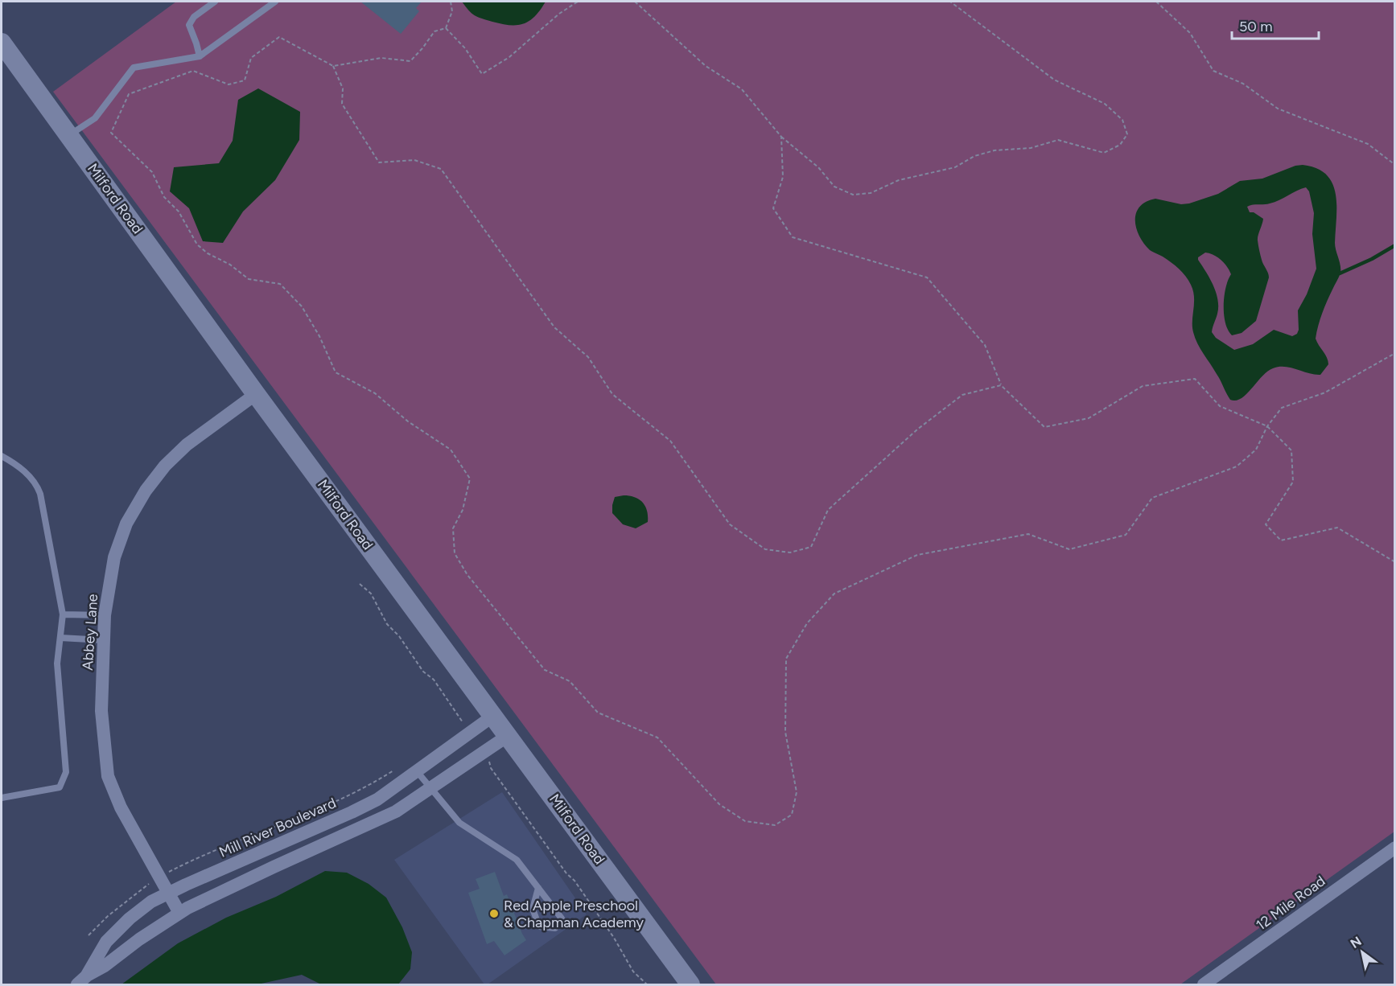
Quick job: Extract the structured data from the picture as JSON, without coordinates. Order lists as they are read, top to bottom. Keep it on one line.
{"streets":{"street":["Milford Road","Abbey Lane","Mill River Boulevard","12 Mile Road"]},"crossings":[["Milford Road","Abbey Lane"],["Milford Road","Mill River Boulevard"],["Abbey Lane","Mill River Boulevard"]],"places":["Red Apple Preschool & Chapman Academy"],"scale_bar":"50 m","north":"top left"}
